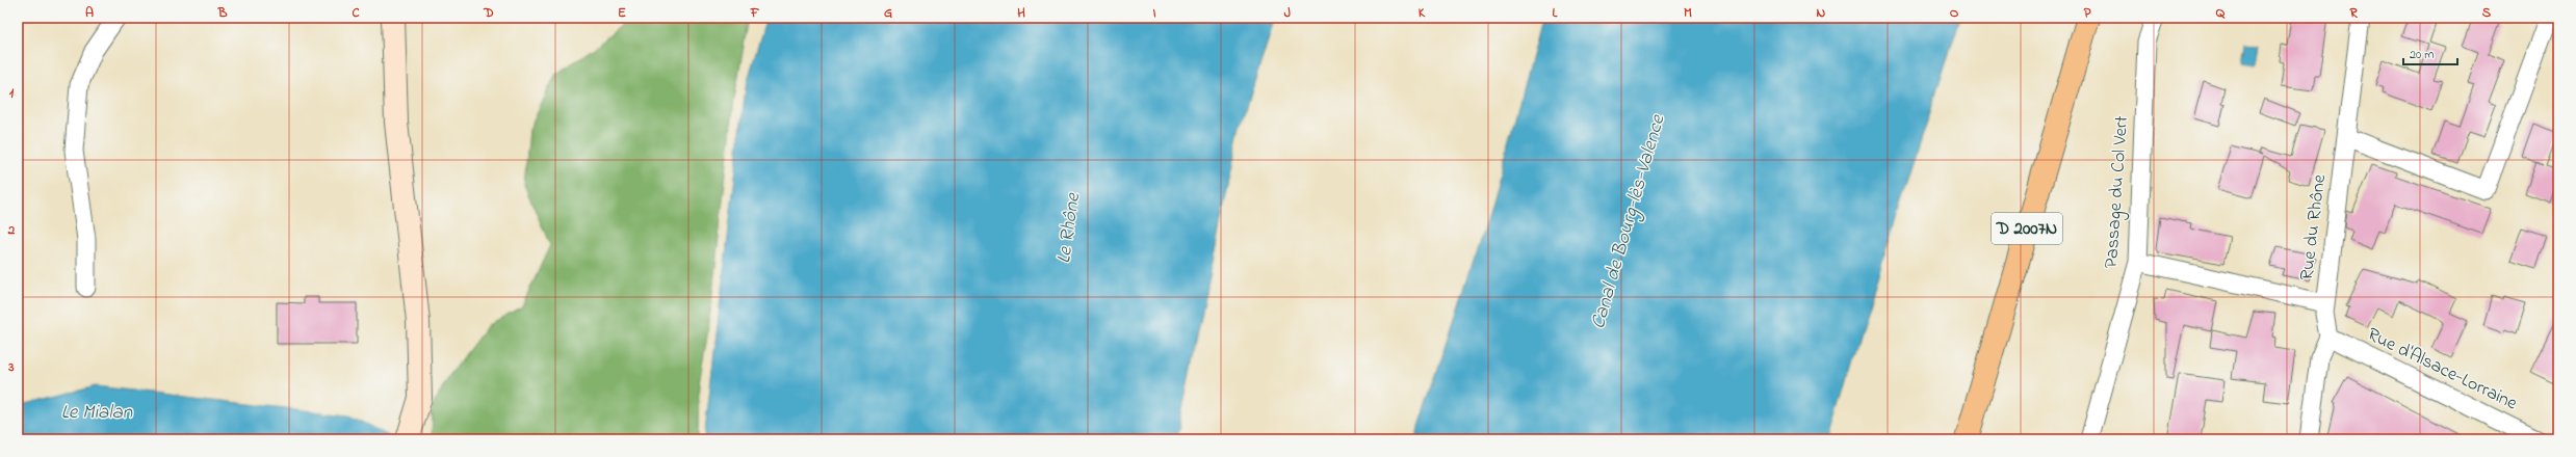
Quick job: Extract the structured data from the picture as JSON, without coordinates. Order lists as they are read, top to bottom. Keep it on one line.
{"streets":{"main road":["D 2007N"],"street":["Passage du Col Vert","Rue du Rhône","Rue d'Alsace-Lorraine"]},"crossings":[["Rue du Rhône","Rue d'Alsace-Lorraine"]],"water":["Canal de Bourg-lès-Valence","Le Rhône","Le Mialan"],"scale_bar":"20 m","grid":{"columns":["A","B","C","D","E","F","G","H","I","J","K","L","M","N","O","P","Q","R","S"],"rows":["1","2","3"]}}
